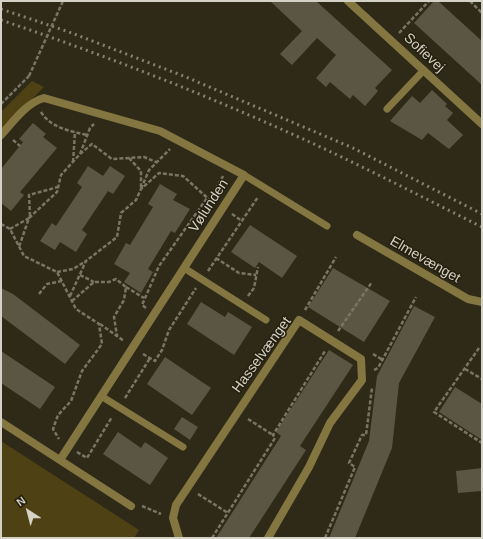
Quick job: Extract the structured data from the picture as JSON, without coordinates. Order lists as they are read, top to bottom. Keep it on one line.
{"streets":{"street":["Sofievej","Vølunden","Elmevænget","Hasselvænget"]},"north":"top left"}
